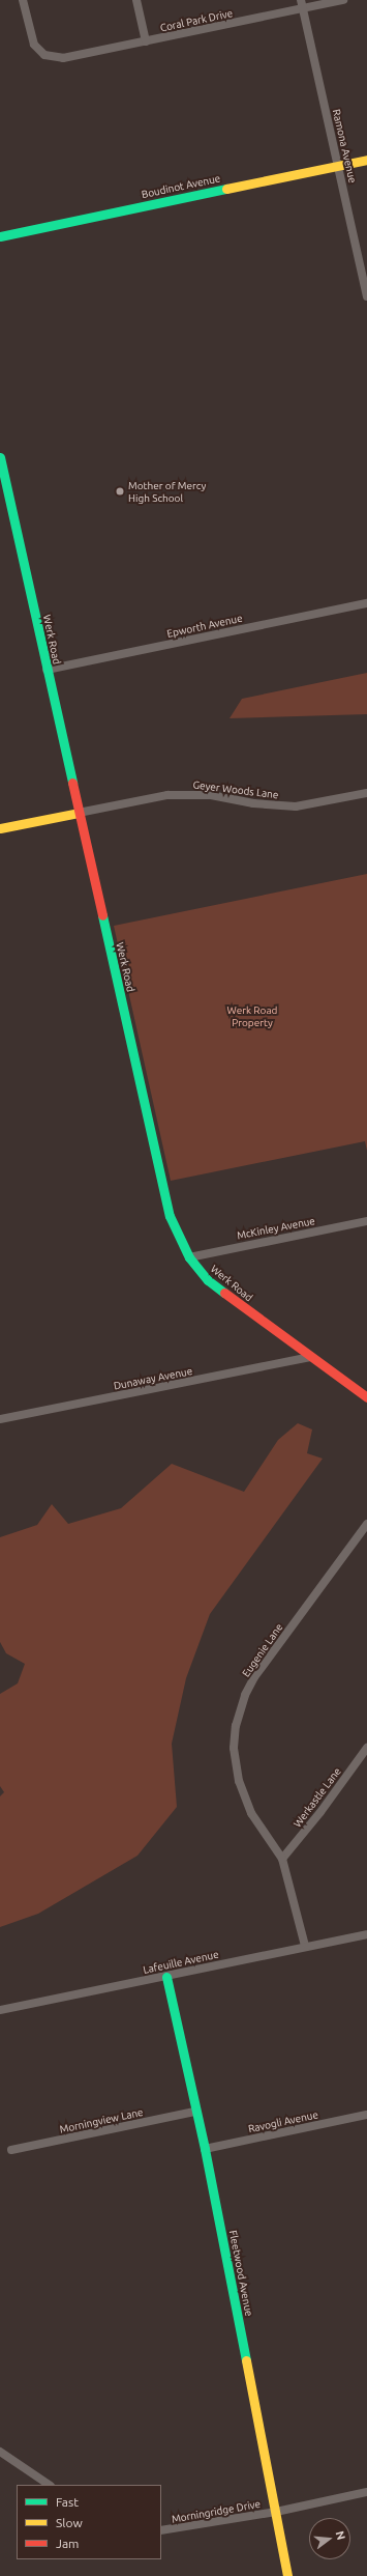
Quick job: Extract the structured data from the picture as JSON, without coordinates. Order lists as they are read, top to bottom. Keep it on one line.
{"streets":{"street":["Coral Park Drive","Ramona Avenue","Boudinot Avenue","Epworth Avenue","Werk Road","Geyer Woods Lane","McKinley Avenue","Dunaway Avenue","Eugenie Lane","Werkastle Lane","Lafeuille Avenue","Morningview Lane","Ravogli Avenue","Fleetwood Avenue","Morningridge Drive"]},"crossings":[["Coral Park Drive","Ramona Avenue"],["Ramona Avenue","Boudinot Avenue"],["Epworth Avenue","Werk Road"],["Werk Road","Geyer Woods Lane"],["Werk Road","McKinley Avenue"],["Werk Road","Dunaway Avenue"],["Eugenie Lane","Werkastle Lane"],["Eugenie Lane","Lafeuille Avenue"],["Lafeuille Avenue","Fleetwood Avenue"],["Morningview Lane","Fleetwood Avenue"],["Ravogli Avenue","Fleetwood Avenue"],["Fleetwood Avenue","Morningridge Drive"]],"parks":["Werk Road Property"],"places":["Mother of Mercy High School"],"legend":["Fast","Slow","Jam"],"north":"right"}
